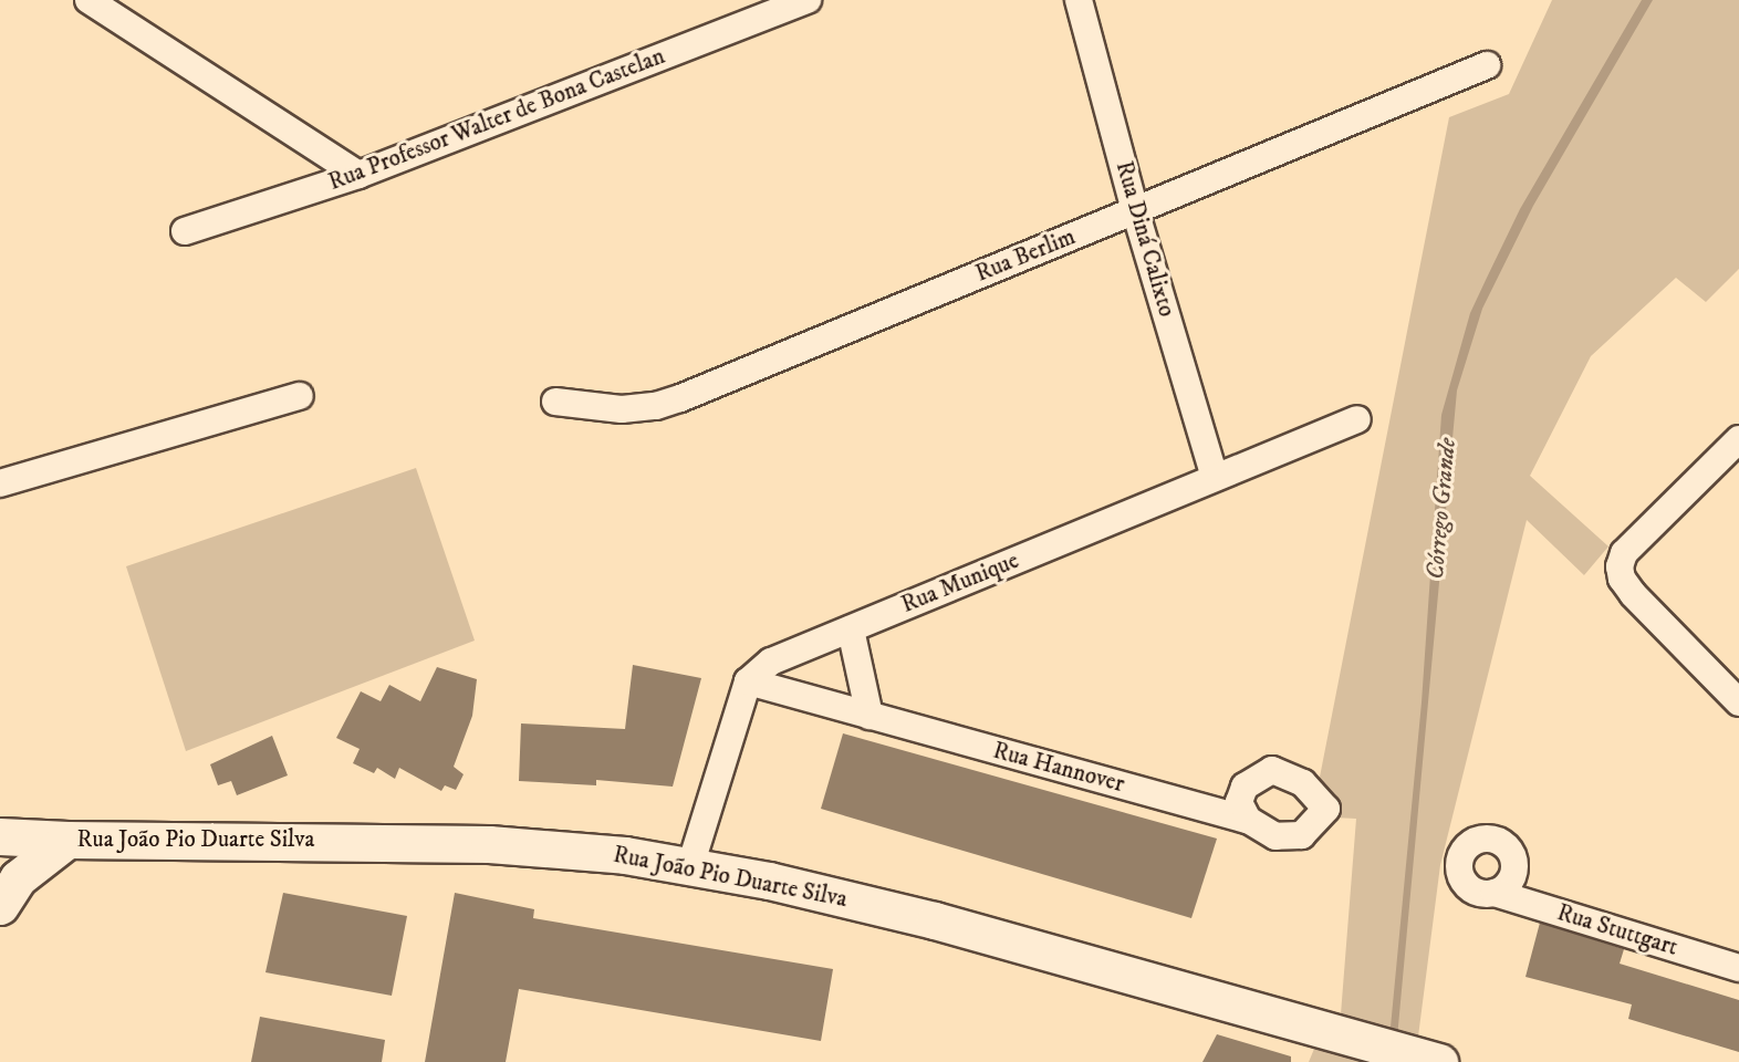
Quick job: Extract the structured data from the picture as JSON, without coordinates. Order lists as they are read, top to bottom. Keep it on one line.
{"streets":{"main road":["Rua João Pio Duarte Silva"],"street":["Rua Professor Walter de Bona Castelan","Rua Diná Calixto","Rua Berlim","Rua Munique","Rua Hannover","Rua Stuttgart"]},"crossings":[["Rua Diná Calixto","Rua Berlim"],["Rua Diná Calixto","Rua Munique"],["Rua Munique","Rua Hannover"]],"water":["Córrego Grande"]}
